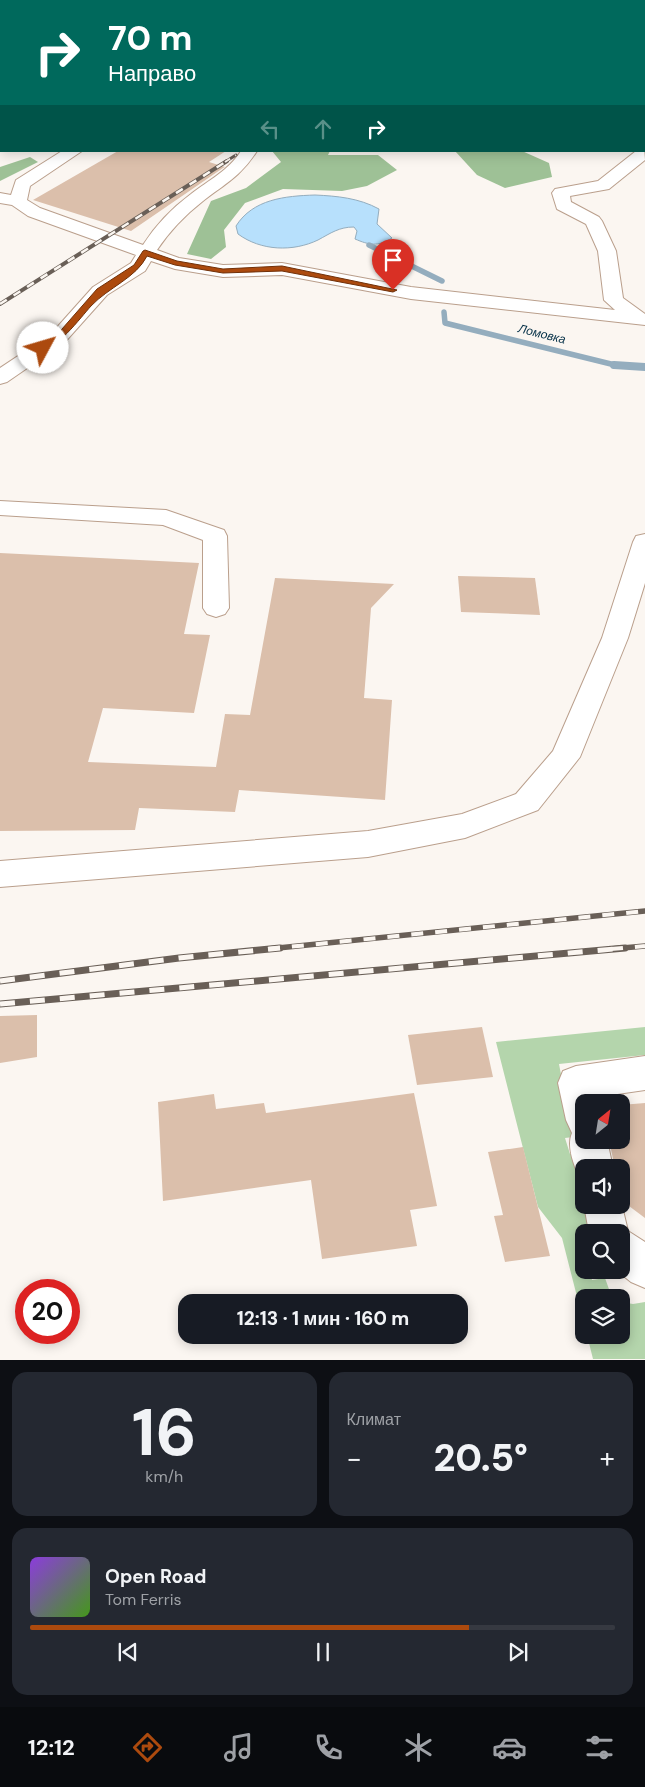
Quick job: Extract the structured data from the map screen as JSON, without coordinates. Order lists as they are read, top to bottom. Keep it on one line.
{"water":["Ломовка"],"north":"top right","page":{"turn":["70 m","Направо"],"limit":"20","trip":"12:13 · 1 мин · 160 m","tile":[["16","km/h"],"Климат"],"heat":["−","20.5°","+"],"song":["Open Road","Tom Ferris"],"tabs":"12:12"}}
